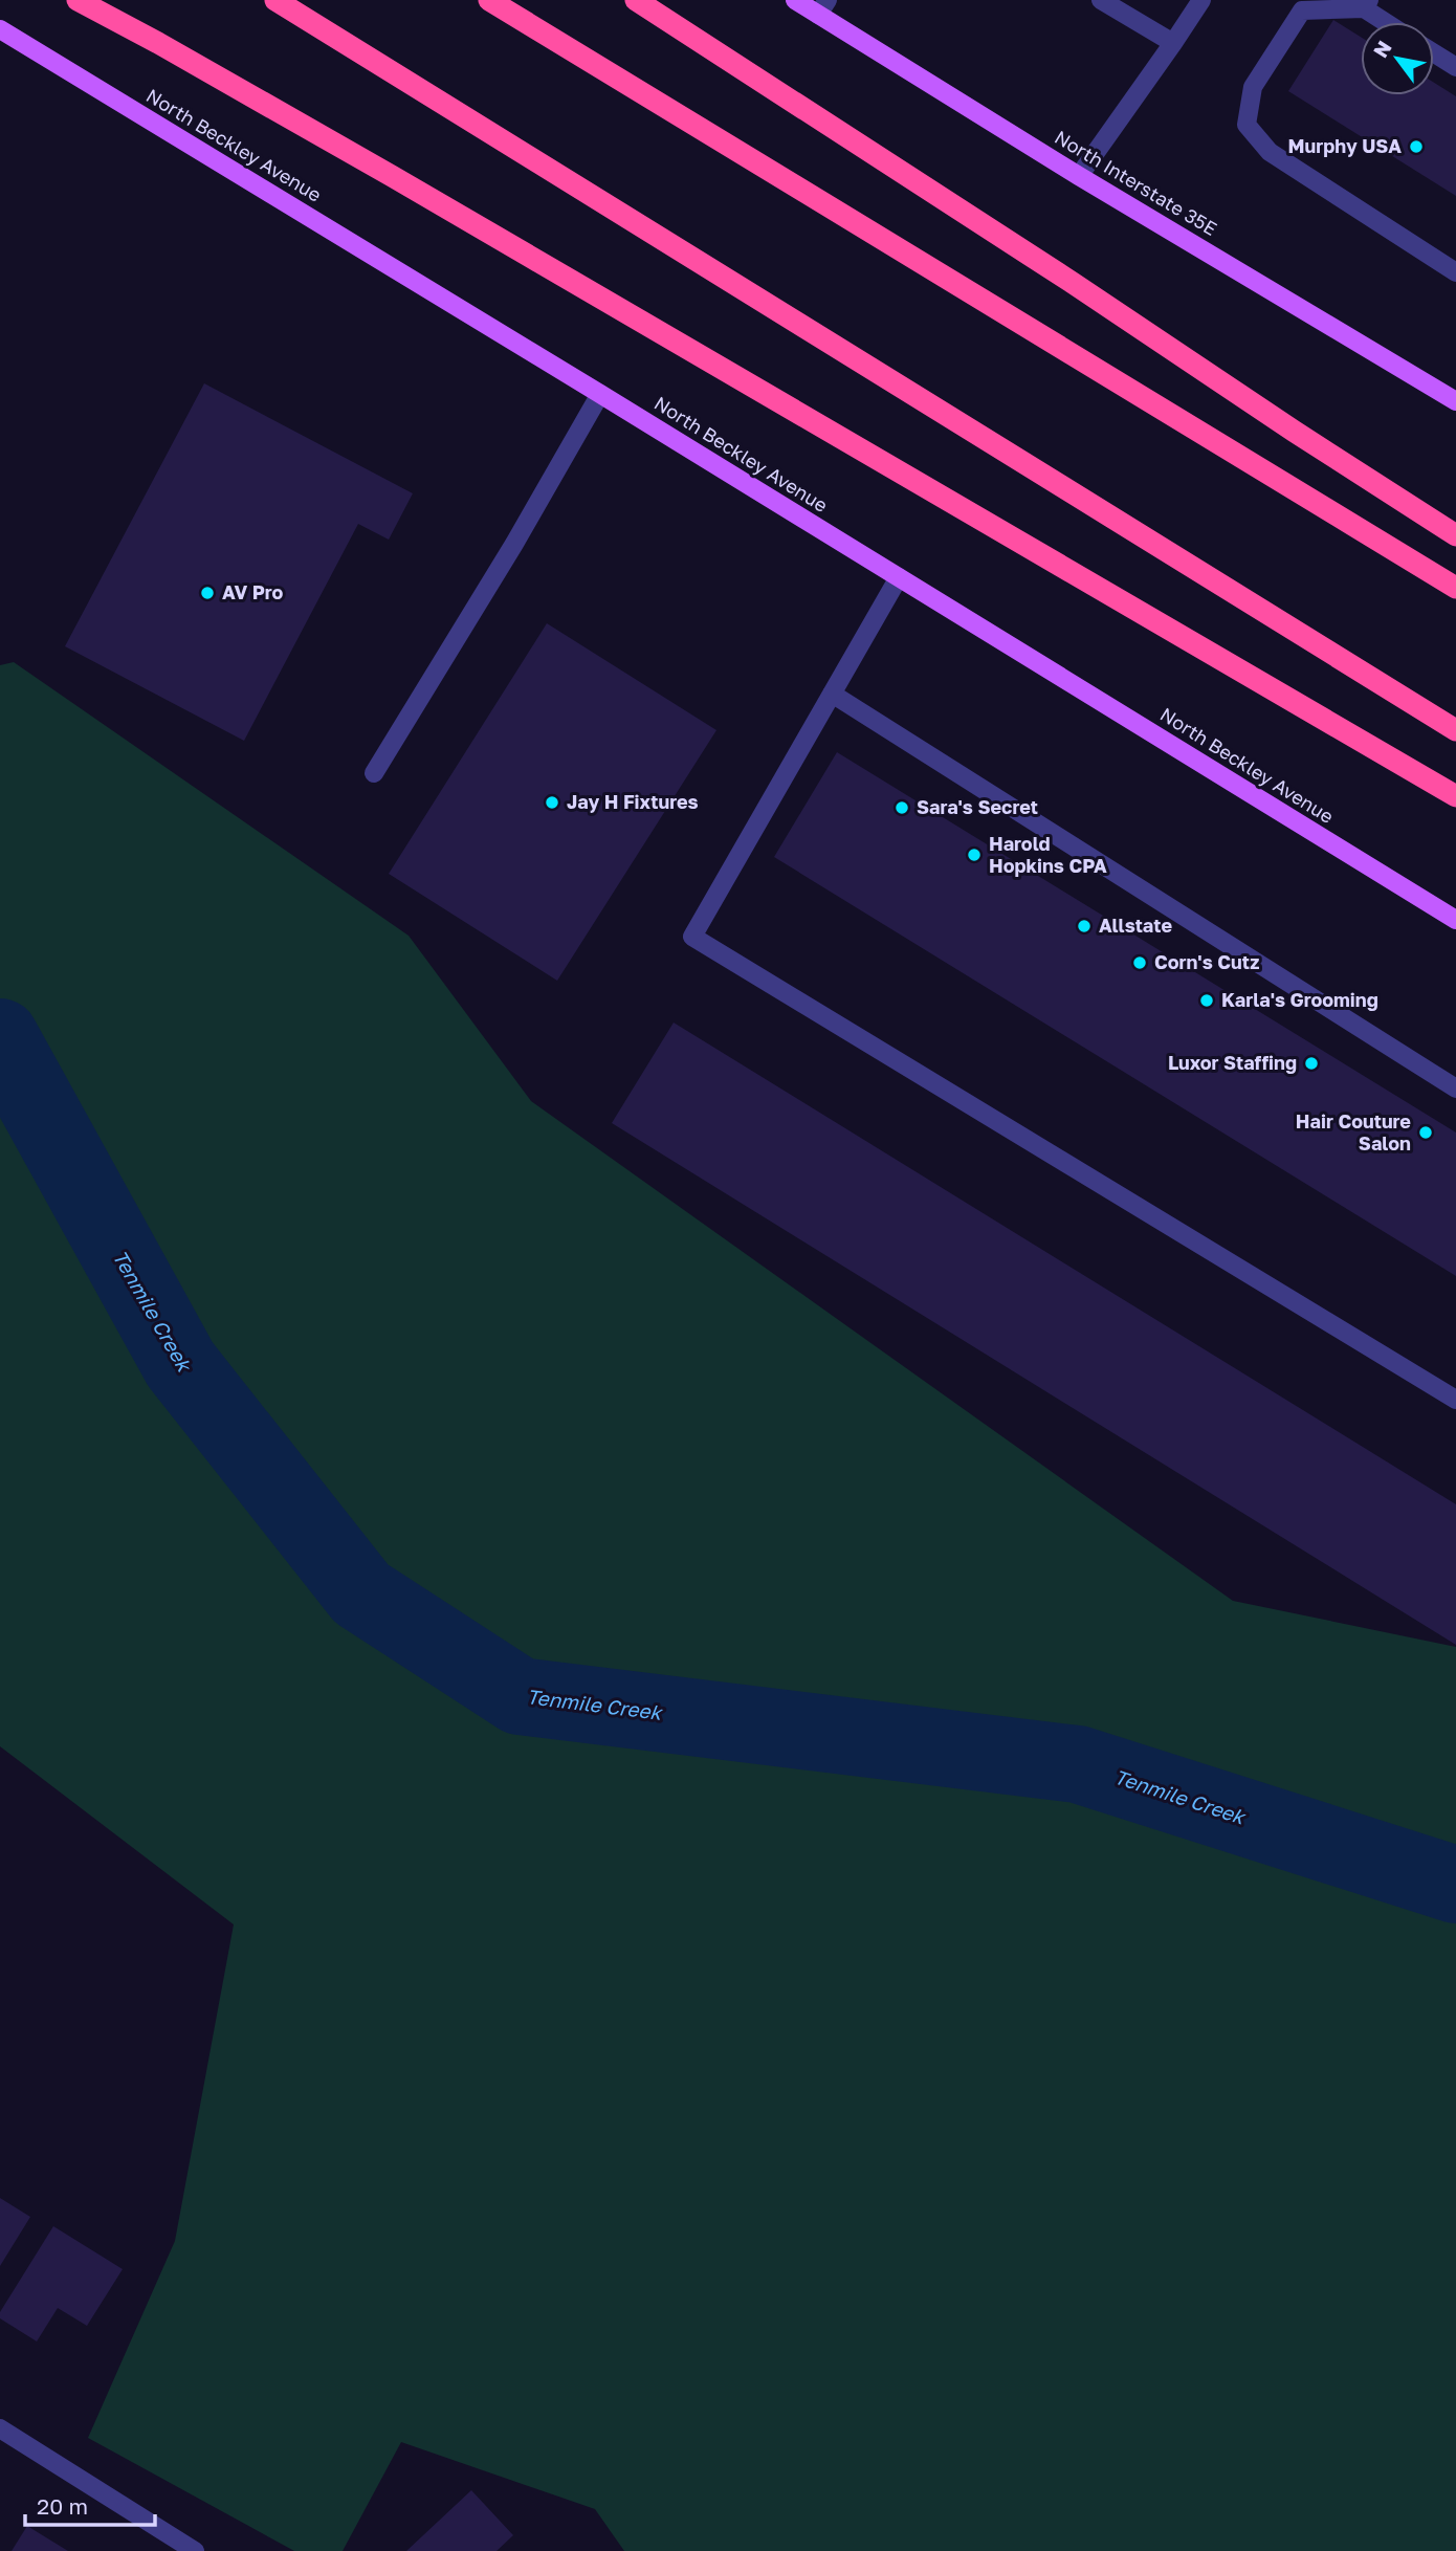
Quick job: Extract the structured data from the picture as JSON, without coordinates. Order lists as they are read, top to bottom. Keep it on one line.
{"streets":{"main road":["North Beckley Avenue","North Interstate 35E"]},"water":["Tenmile Creek"],"places":["Murphy USA","AV Pro","Jay H Fixtures","Sara's Secret","Harold Hopkins CPA","Allstate","Corn's Cutz","Karla's Grooming","Luxor Staffing","Hair Couture Salon"],"scale_bar":"20 m","north":"top left"}
